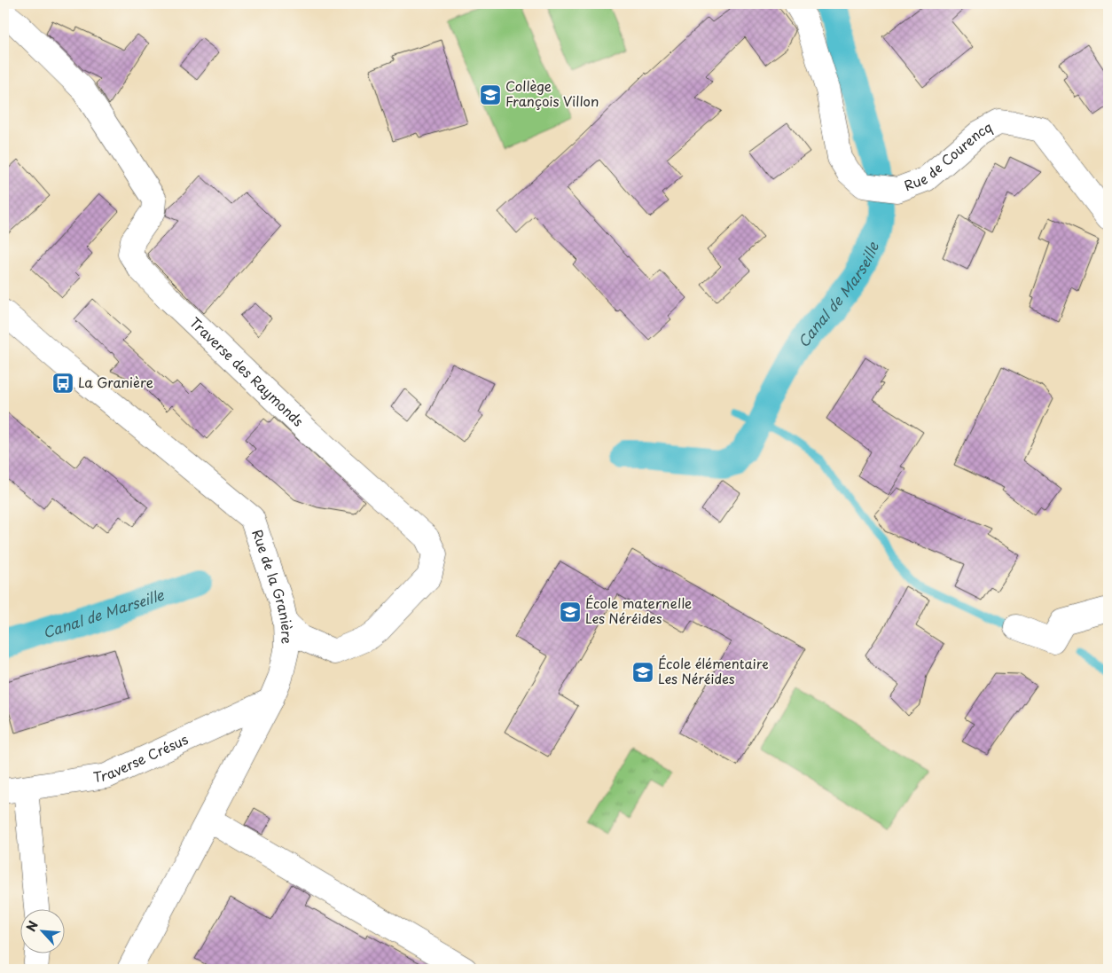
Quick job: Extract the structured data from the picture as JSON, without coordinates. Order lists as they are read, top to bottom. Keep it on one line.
{"streets":{"street":["Rue de Courencq","Traverse des Raymonds","Rue de la Granière","Traverse Crésus"]},"crossings":[["Traverse des Raymonds","Rue de la Granière"],["Rue de la Granière","Traverse Crésus"]],"water":["Canal de Marseille"],"places":{"school or university":["Collège François Villon","École maternelle Les Néréides","École élémentaire Les Néréides"],"bus stop":["La Granière"]},"north":"top left"}
